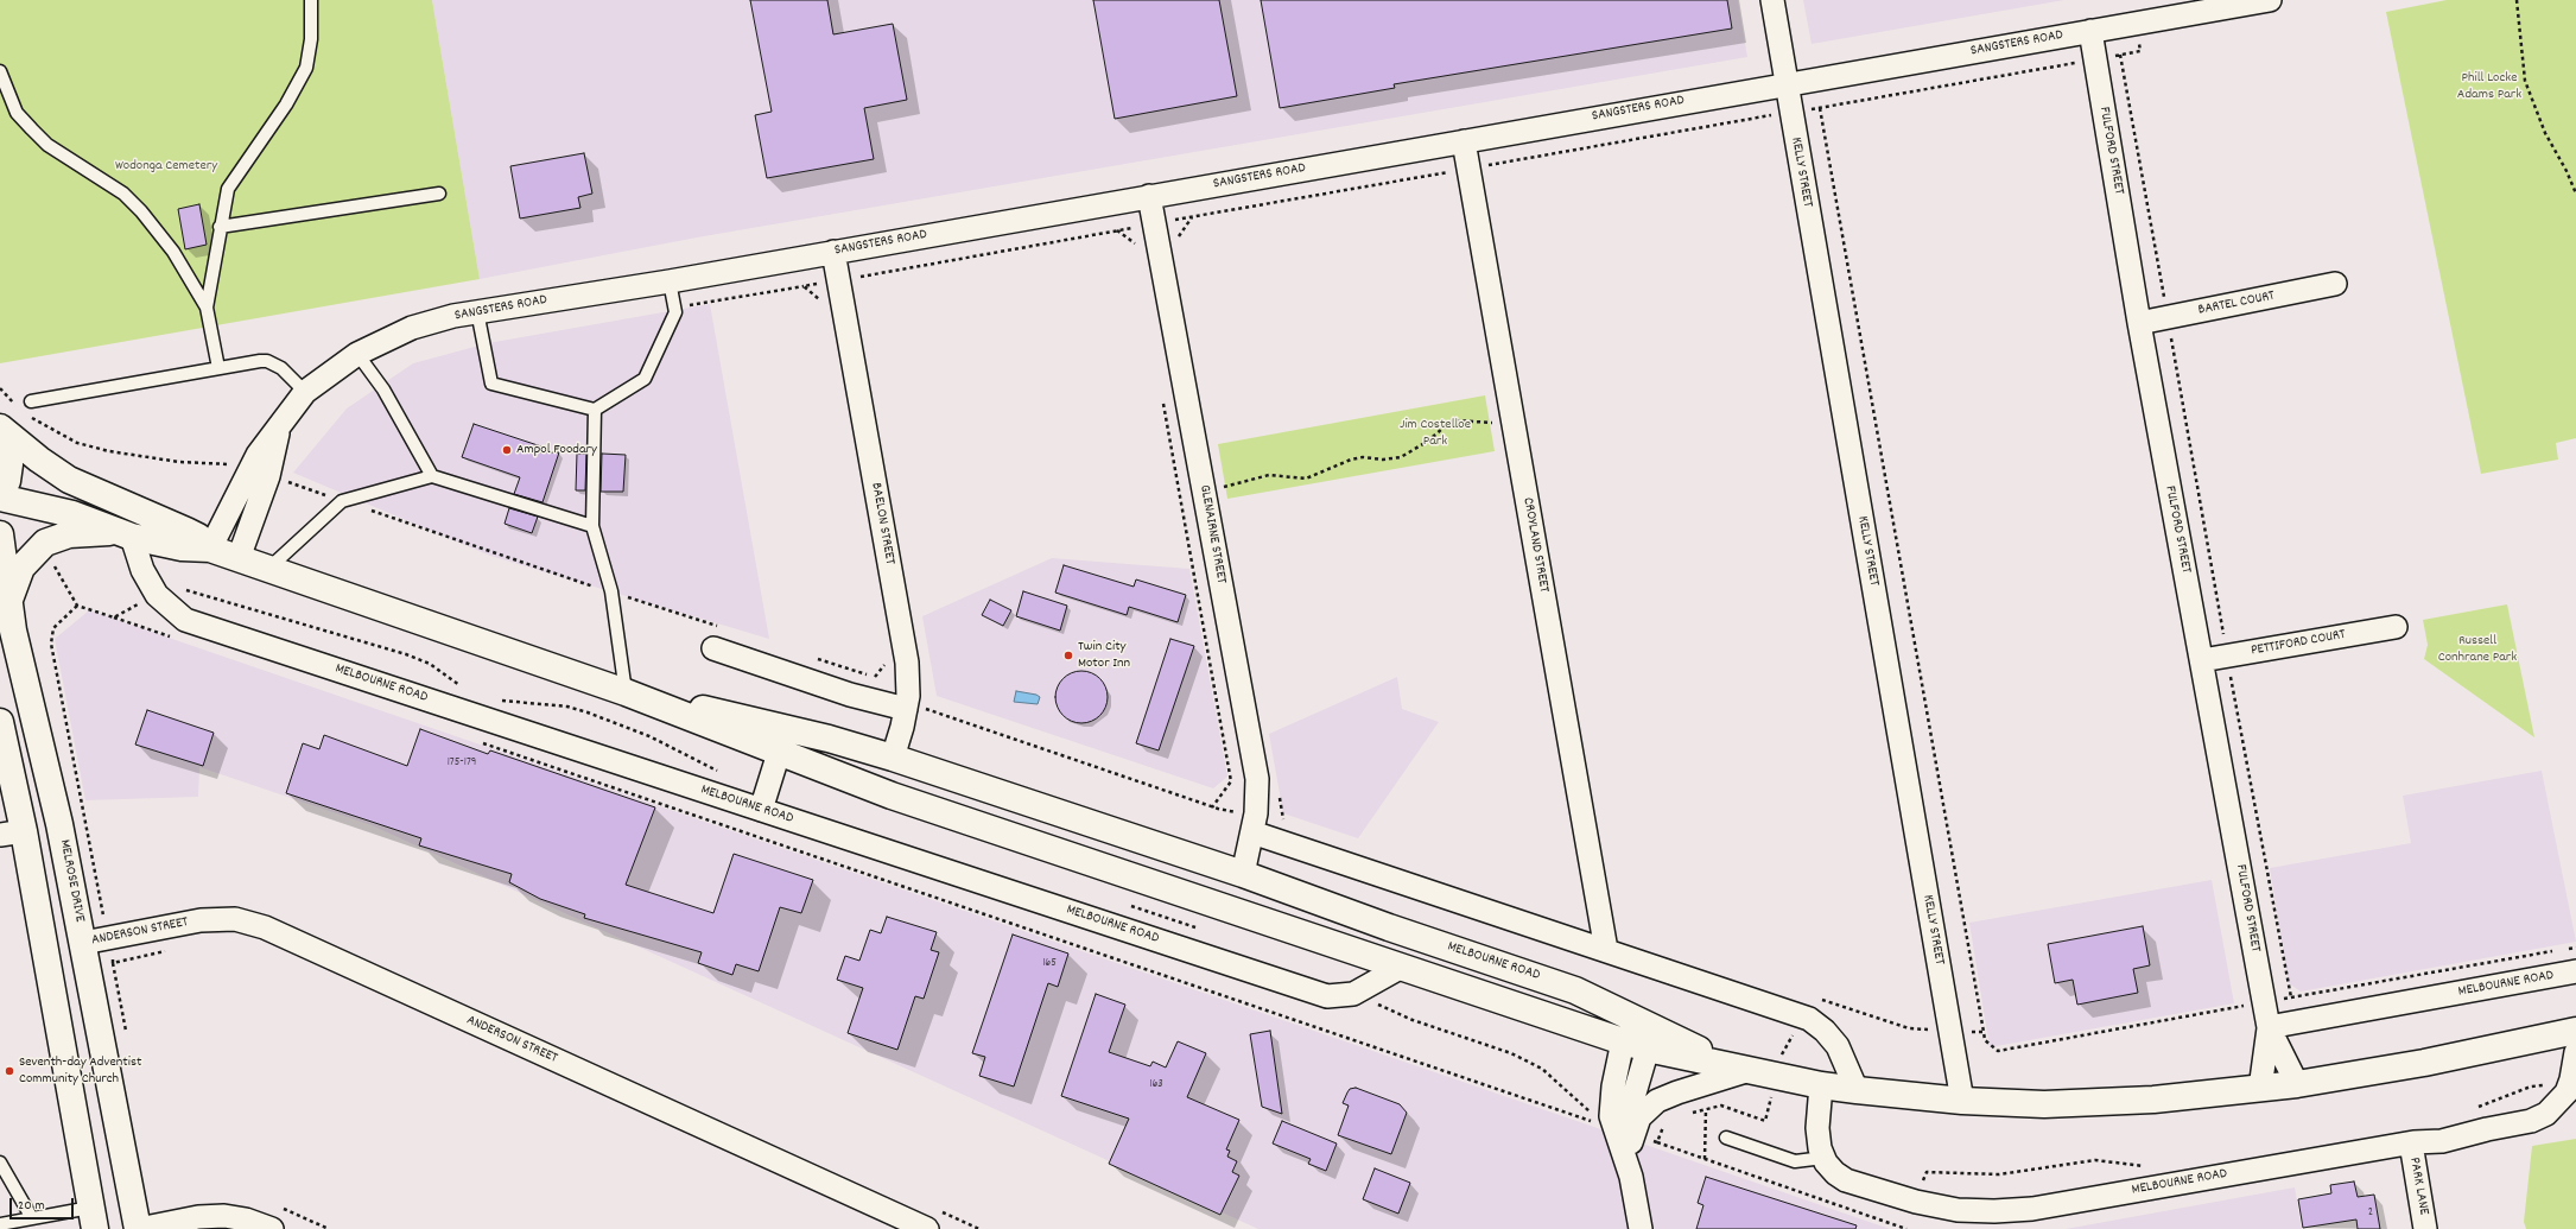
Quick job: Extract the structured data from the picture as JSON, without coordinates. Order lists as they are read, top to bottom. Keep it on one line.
{"streets":{"main road":["BAELON STREET","MELBOURNE ROAD","MELROSE DRIVE"],"street":["SANGSTERS ROAD","FULFORD STREET","KELLY STREET","BARTEL COURT","GLENAIRNE STREET","CROYLAND STREET","PETTIFORD COURT","ANDERSON STREET","PARK LANE"]},"crossings":[["SANGSTERS ROAD","FULFORD STREET"],["SANGSTERS ROAD","KELLY STREET"],["SANGSTERS ROAD","BAELON STREET"],["SANGSTERS ROAD","GLENAIRNE STREET"],["SANGSTERS ROAD","CROYLAND STREET"],["SANGSTERS ROAD","MELBOURNE ROAD"],["FULFORD STREET","BARTEL COURT"],["FULFORD STREET","PETTIFORD COURT"],["FULFORD STREET","MELBOURNE ROAD"],["KELLY STREET","MELBOURNE ROAD"],["BAELON STREET","MELBOURNE ROAD"],["GLENAIRNE STREET","MELBOURNE ROAD"],["MELBOURNE ROAD","PARK LANE"],["MELROSE DRIVE","ANDERSON STREET"]],"parks":["Phill Locke Adams Park","Wodonga Cemetery","Jim Costelloe Park","Russell Conhrane Park"],"places":["Ampol Foodary","Twin City Motor Inn","Seventh-day Adventist Community Church"],"house_numbers":["175-179","165","163","2"],"scale_bar":"20 m"}
